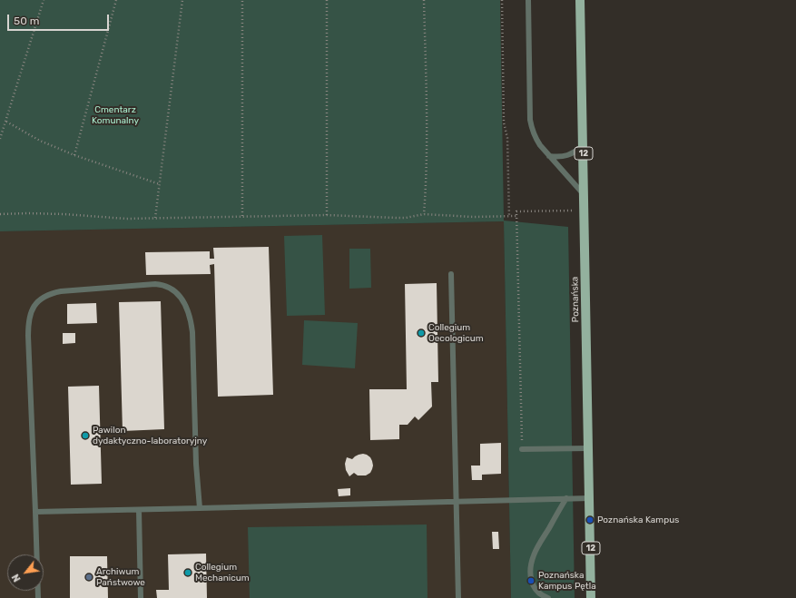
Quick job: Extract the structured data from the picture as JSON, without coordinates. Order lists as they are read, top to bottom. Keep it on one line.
{"streets":{"main road":["12","Poznańska"]},"parks":["Cmentarz Komunalny"],"places":["Collegium Oecologicum","Pawilon dydaktyczno-laboratoryjny","Poznańska Kampus","Collegium Mechanicum","Archiwum Państwowe","Poznańska Kampus Pętla"],"scale_bar":"50 m","north":"bottom left"}
